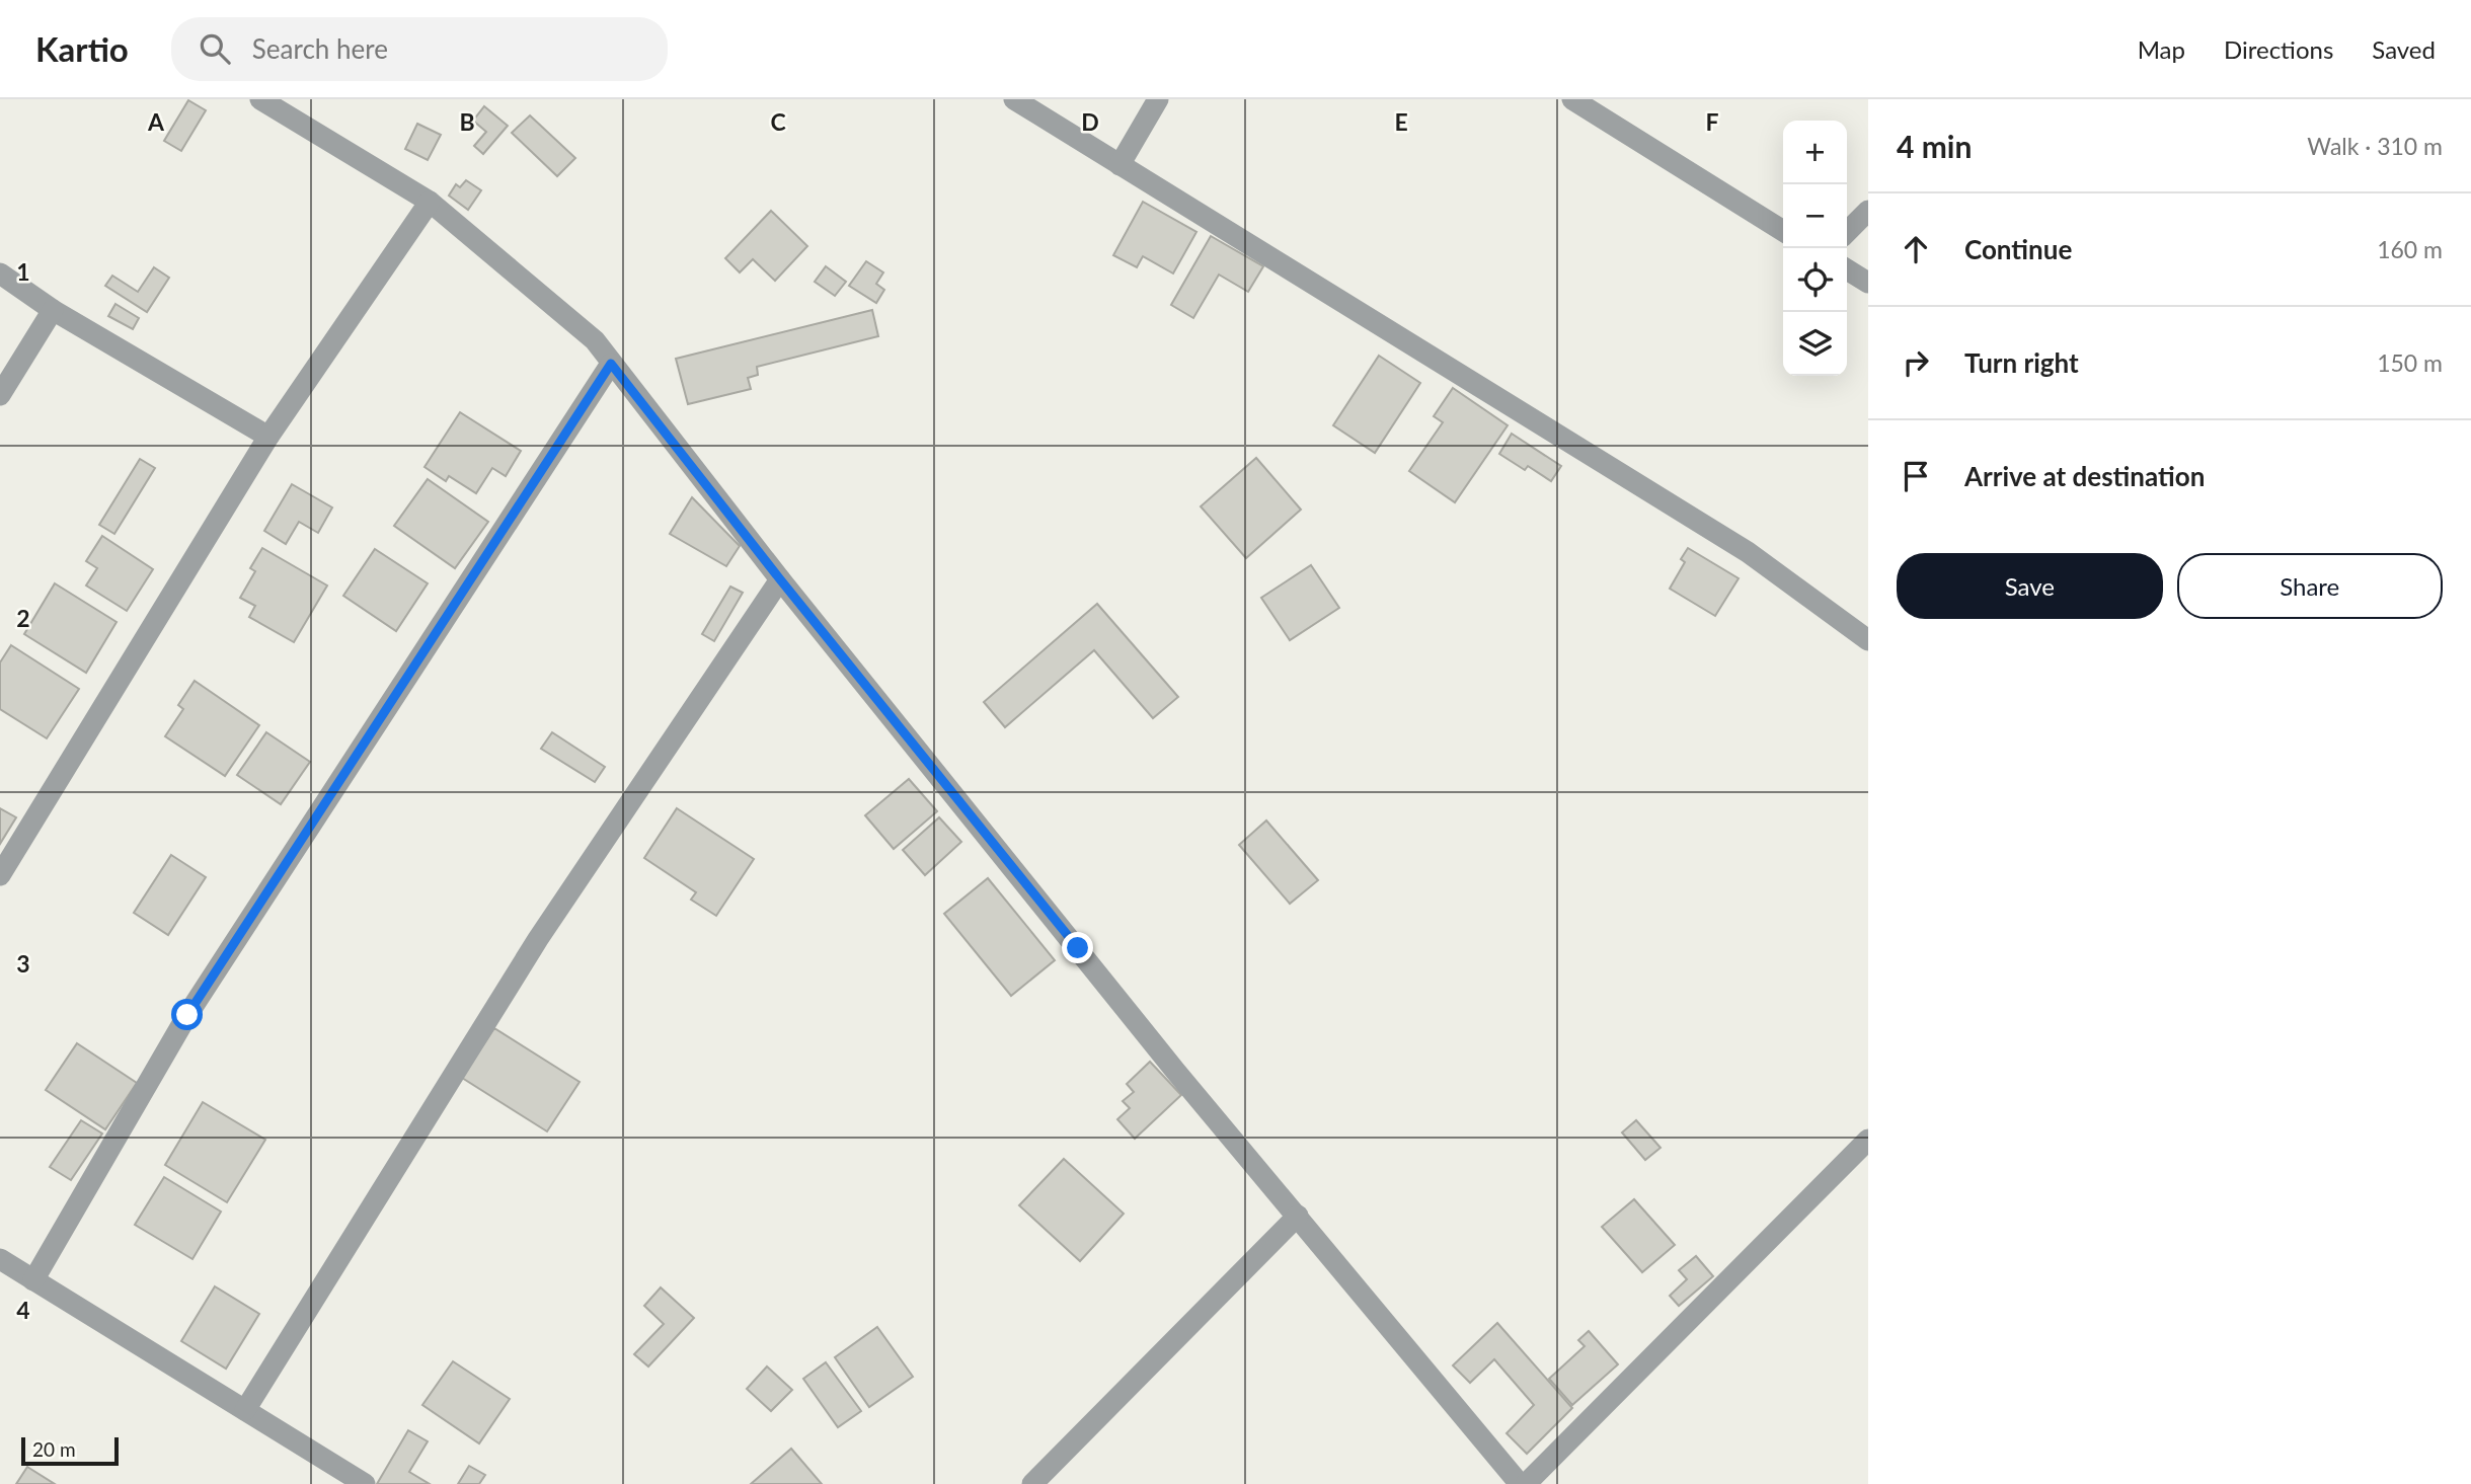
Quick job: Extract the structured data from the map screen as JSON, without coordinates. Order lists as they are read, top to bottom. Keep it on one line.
{"scale_bar":"20 m","page":{"header":"Kartio","search":"Search here","nav":["Map","Directions","Saved"],"heading":["4 min","Walk · 310 m"],"map_buttons":["+","−"],"list":[["Continue","160 m"],["Turn right","150 m"],"Arrive at destination"],"buttons":["Save","Share"],"scale":"20 m"},"grid":{"columns":["A","B","C","D","E","F"],"rows":["1","2","3","4"]}}
